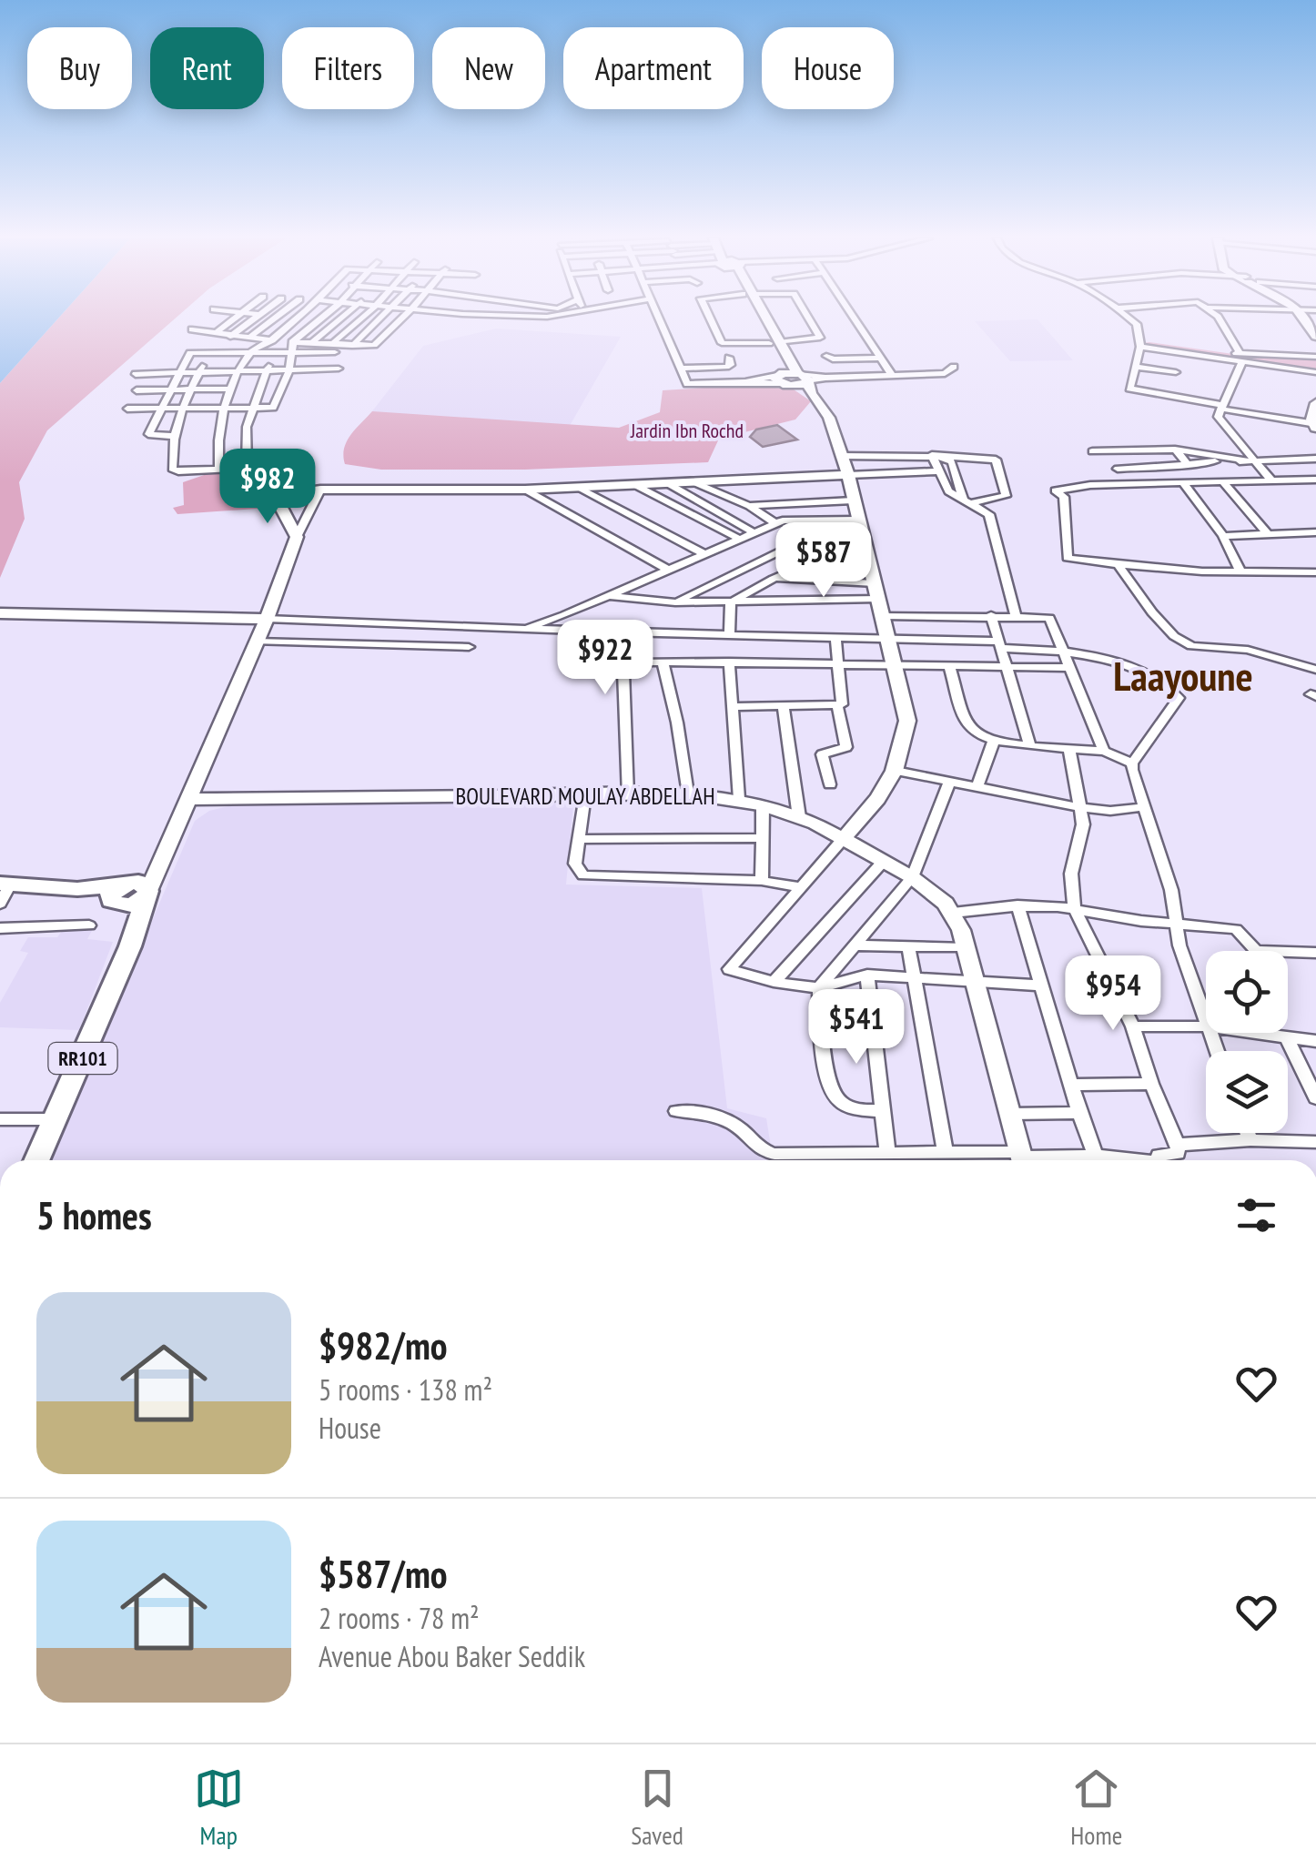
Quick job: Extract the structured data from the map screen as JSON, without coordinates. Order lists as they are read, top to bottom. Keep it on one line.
{"streets":{"main road":["BOULEVARD MOULAY ABDELLAH","RR101"]},"districts":["Laayoune"],"parks":["Jardin Ibn Rochd"],"page":{"chip":["Buy","Rent","Filters","New","Apartment","House"],"price":["$982","$587","$922","$954","$541"],"heading":"5 homes","list":[{"name":"$982/mo","note":"5 rooms · 138 m² · House"},{"name":"$587/mo","note":"2 rooms · 78 m² · Avenue Abou Baker Seddik"}],"tabs":["Map","Saved","Home"]}}
